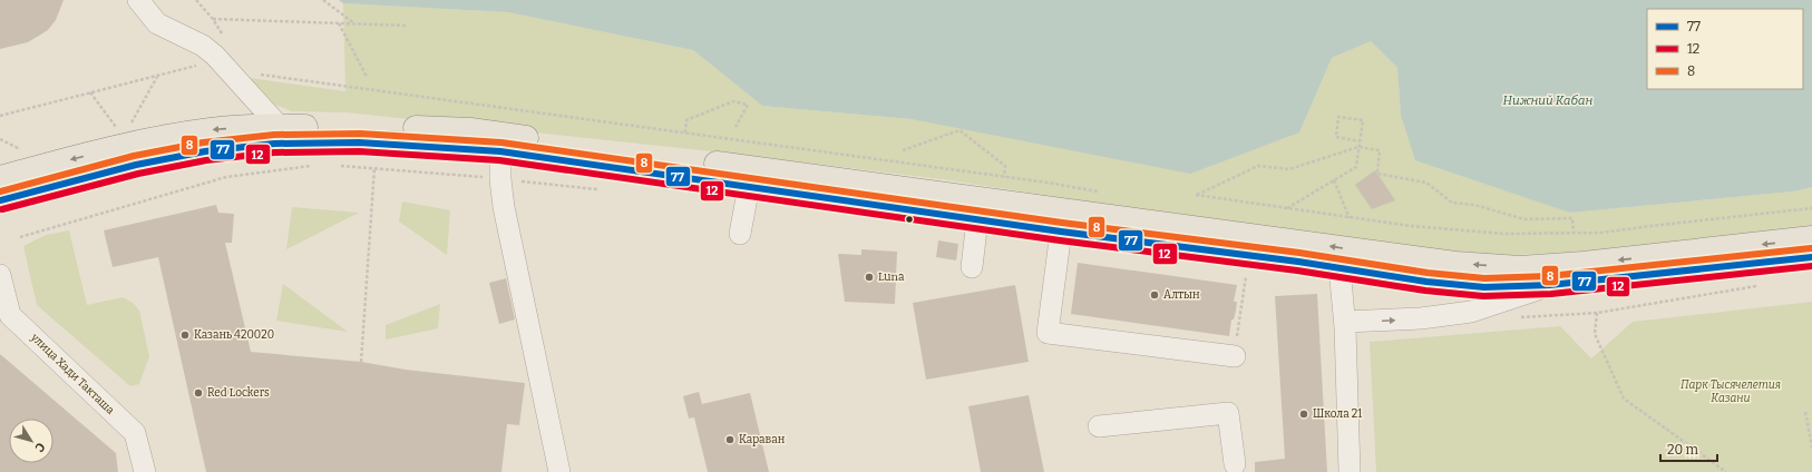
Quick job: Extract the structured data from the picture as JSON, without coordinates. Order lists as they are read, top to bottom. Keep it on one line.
{"streets":{"street":["улица Хади Такташа"]},"water":["Нижний Кабан"],"parks":["Парк Тысячелетия Казани"],"places":["Luna","Алтын","Казань 420020","Red Lockers","Школа 21","Караван"],"lines":["transit line 8","transit line 77","transit line 12"],"legend":["77","12","8"],"scale_bar":"20 m","north":"bottom right"}
